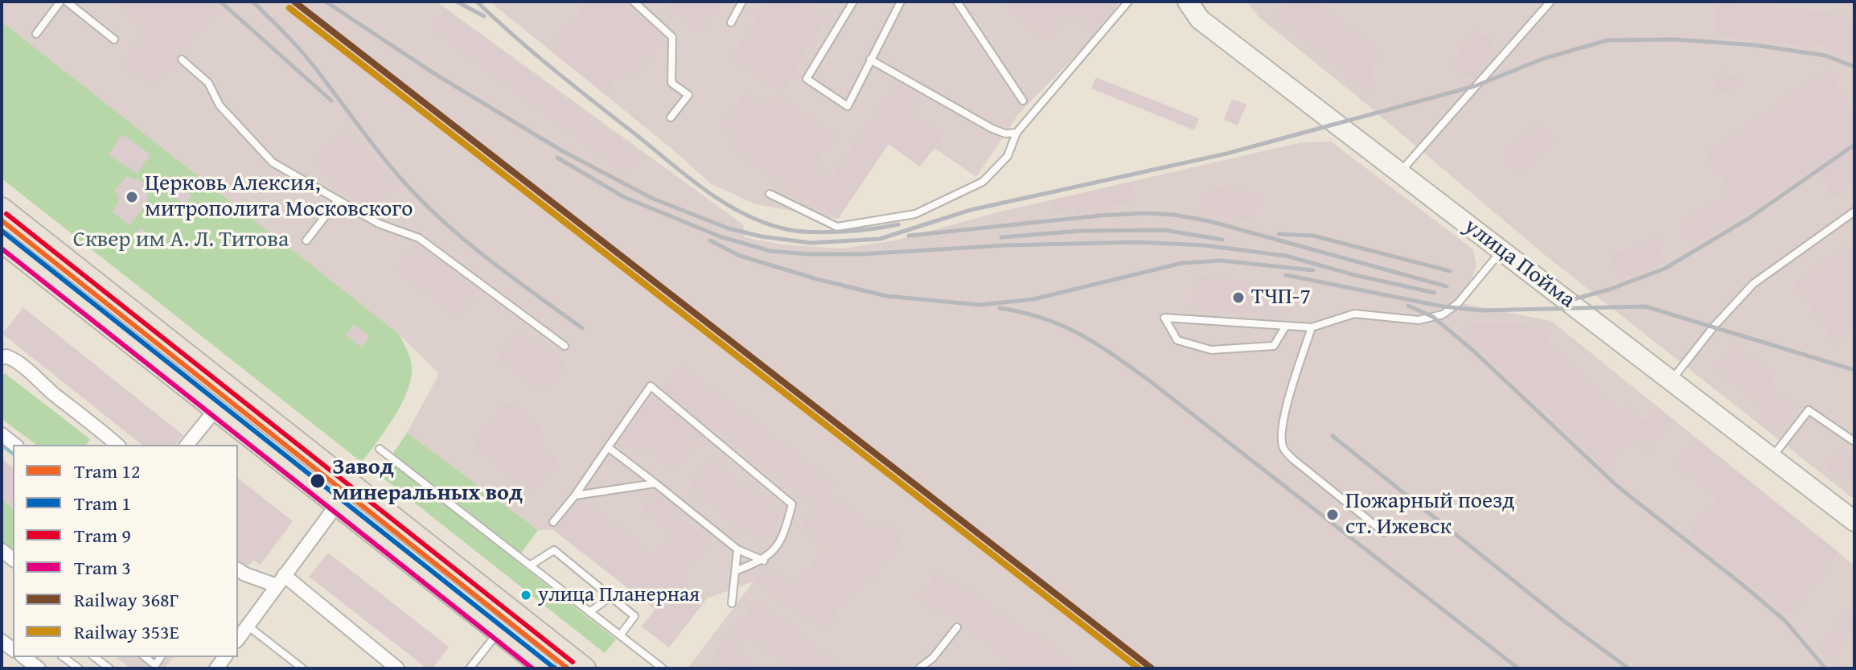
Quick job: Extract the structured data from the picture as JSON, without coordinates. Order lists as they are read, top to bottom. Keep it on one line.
{"streets":{"main road":["улица Пойма"]},"parks":["Сквер им А. Л. Титова"],"places":["Церковь Алексия, митрополита Московского","ТЧП-7","Завод минеральных вод","Пожарный поезд ст. Ижевск","улица Планерная"],"lines":["rail line 368Г","rail line 353Е","tram line 9","tram line 12","tram line 1","tram line 3"],"legend":["Tram 12","Tram 1","Tram 9","Tram 3","Railway 368Г","Railway 353Е"]}
